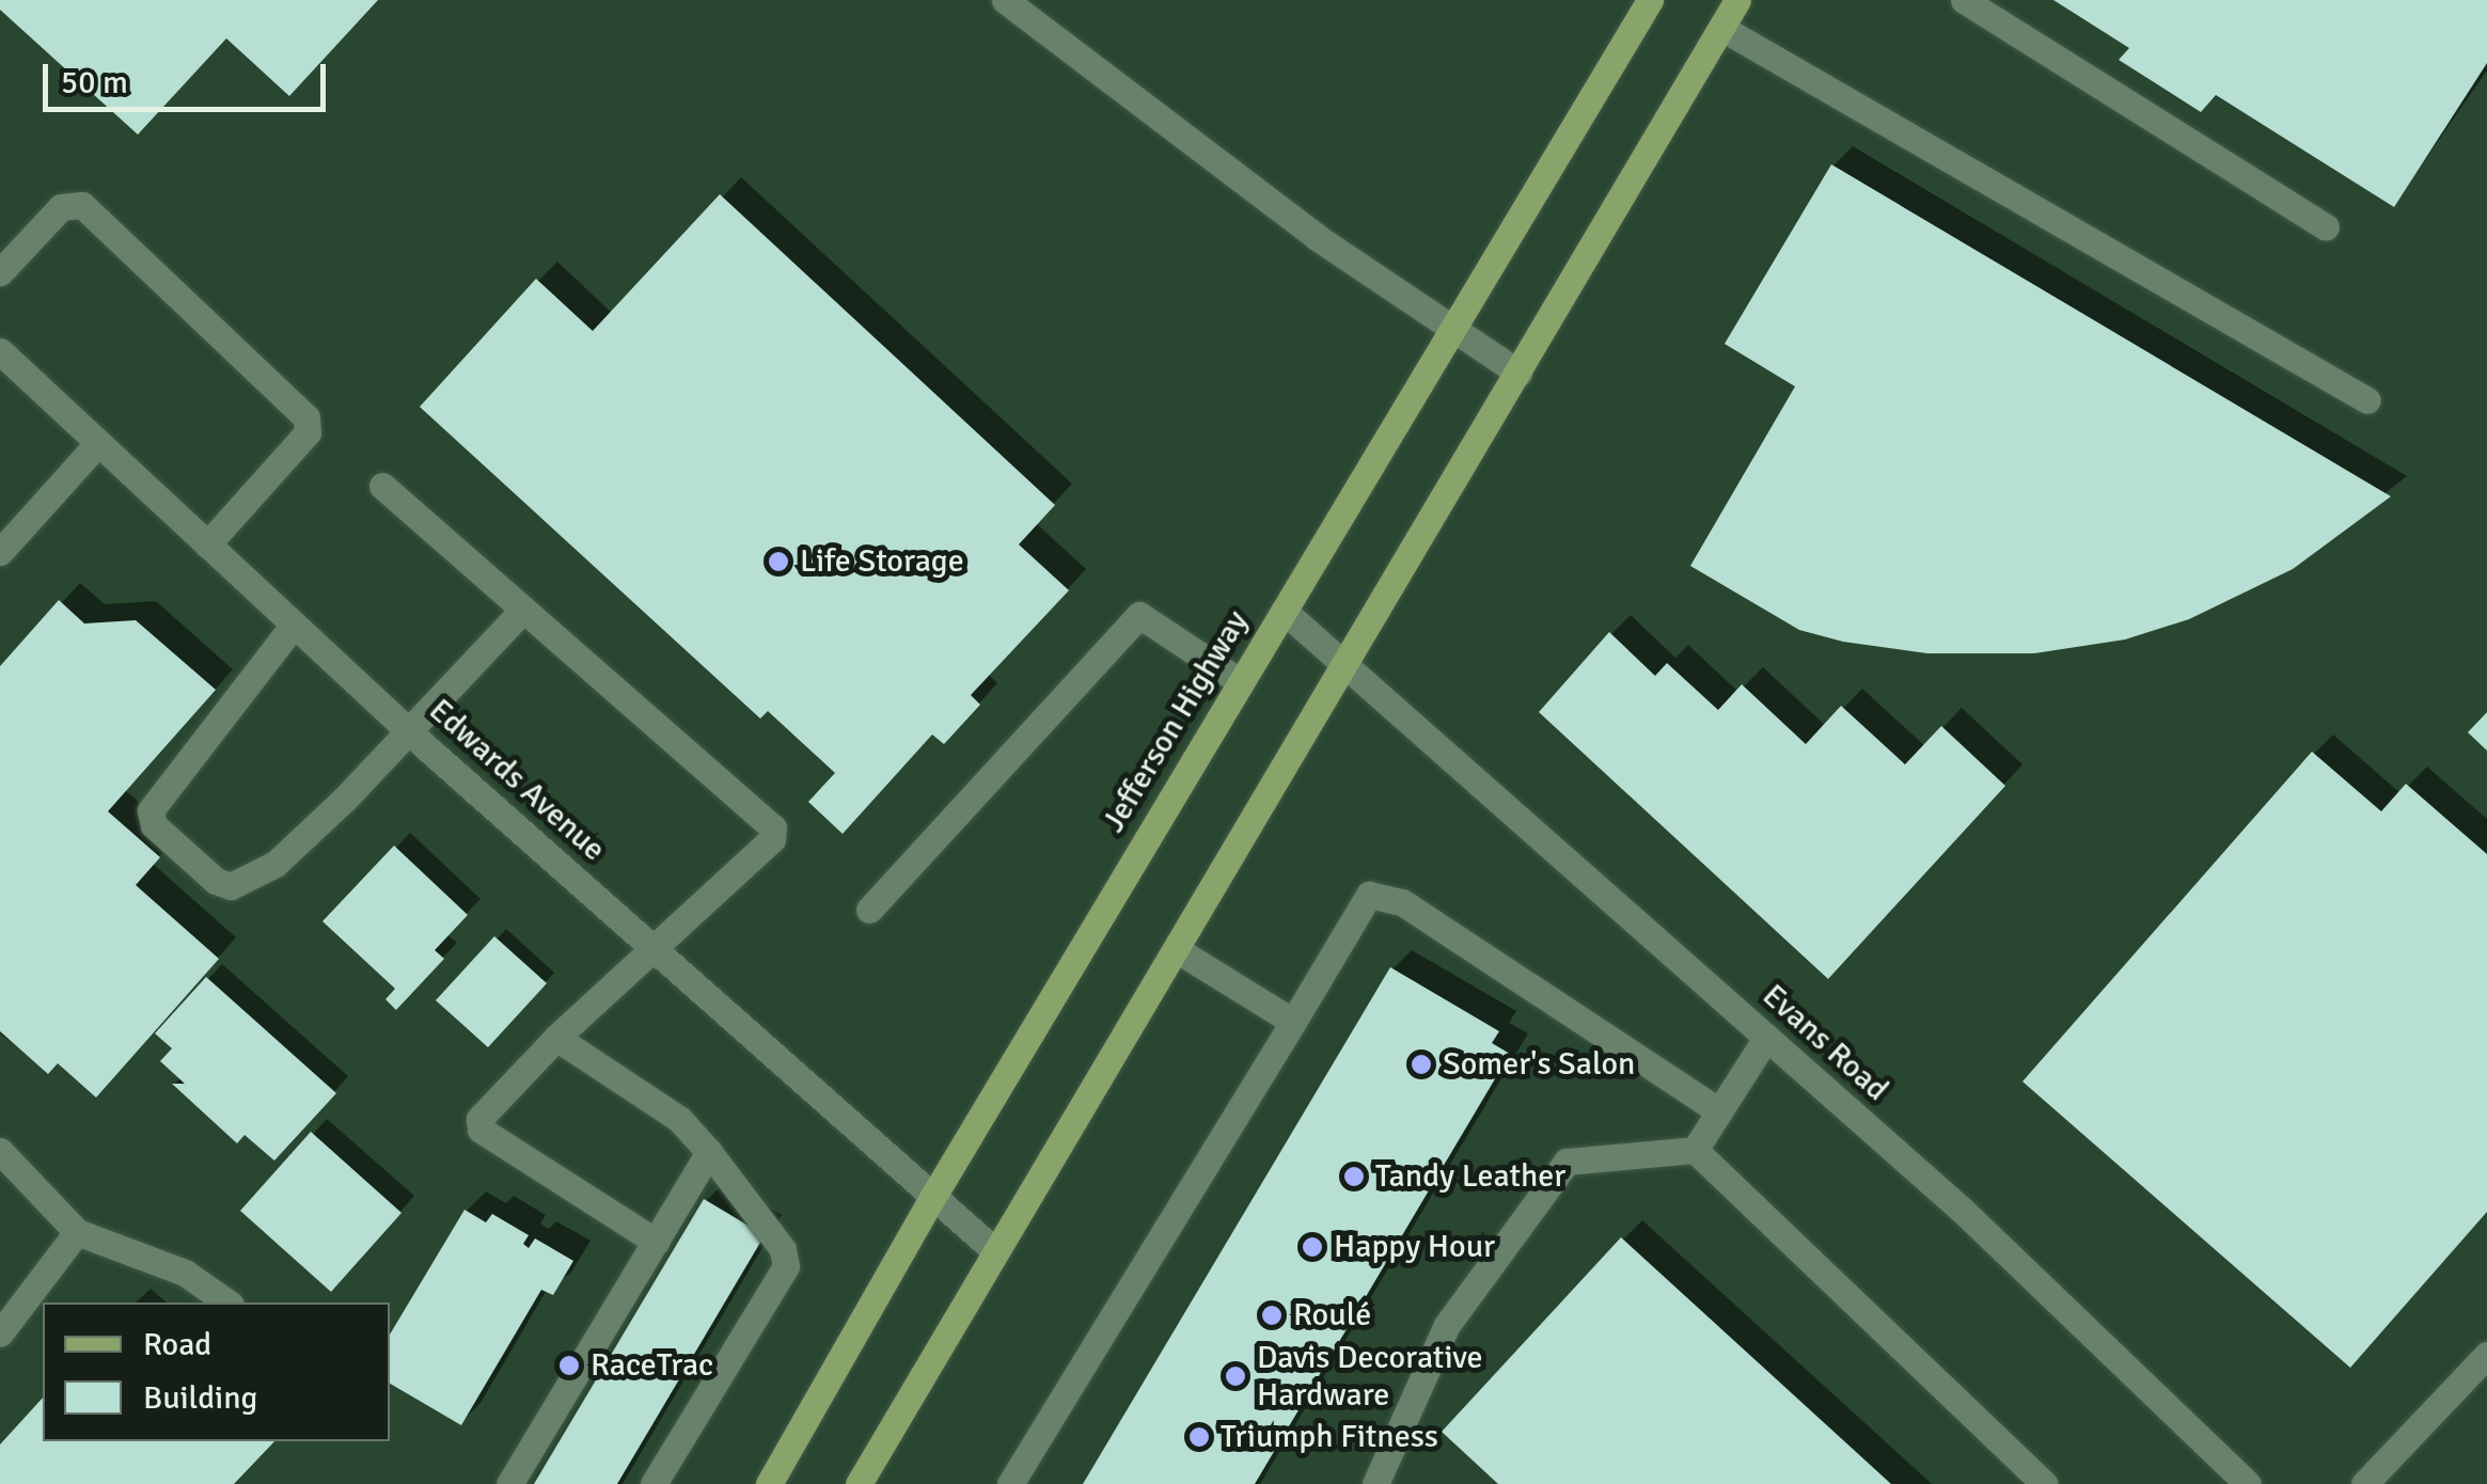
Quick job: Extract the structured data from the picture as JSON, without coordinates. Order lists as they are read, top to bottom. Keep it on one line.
{"streets":{"main road":["Jefferson Highway"],"street":["Edwards Avenue","Evans Road"]},"crossings":[["Jefferson Highway","Edwards Avenue"],["Jefferson Highway","Evans Road"]],"places":["Life Storage","Somer's Salon","Tandy Leather","Happy Hour","Roulé","RaceTrac","Davis Decorative Hardware","Triumph Fitness"],"legend":["Road","Building"],"scale_bar":"50 m"}
